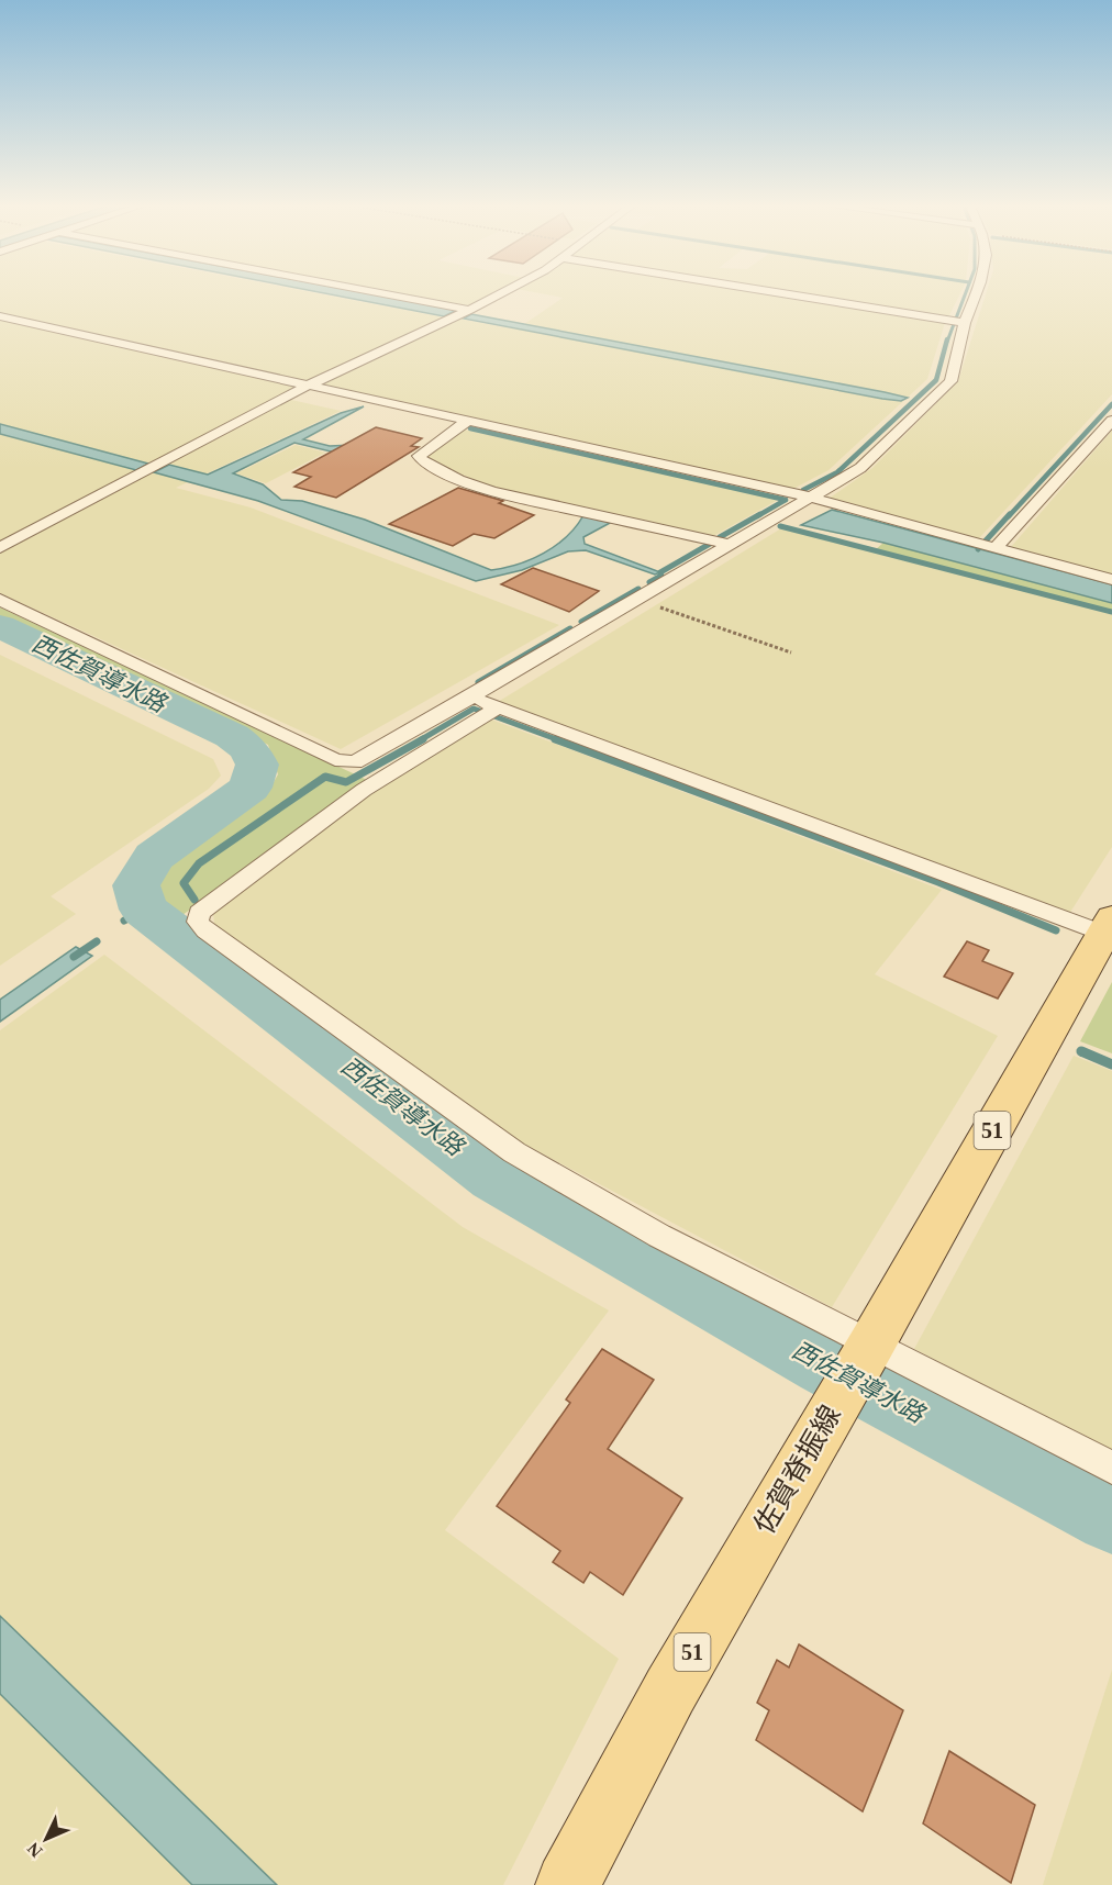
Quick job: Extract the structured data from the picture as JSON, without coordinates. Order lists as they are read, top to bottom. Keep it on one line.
{"streets":{"main road":["51","佐賀脊振線"]},"water":["西佐賀導水路"],"north":"bottom left"}
